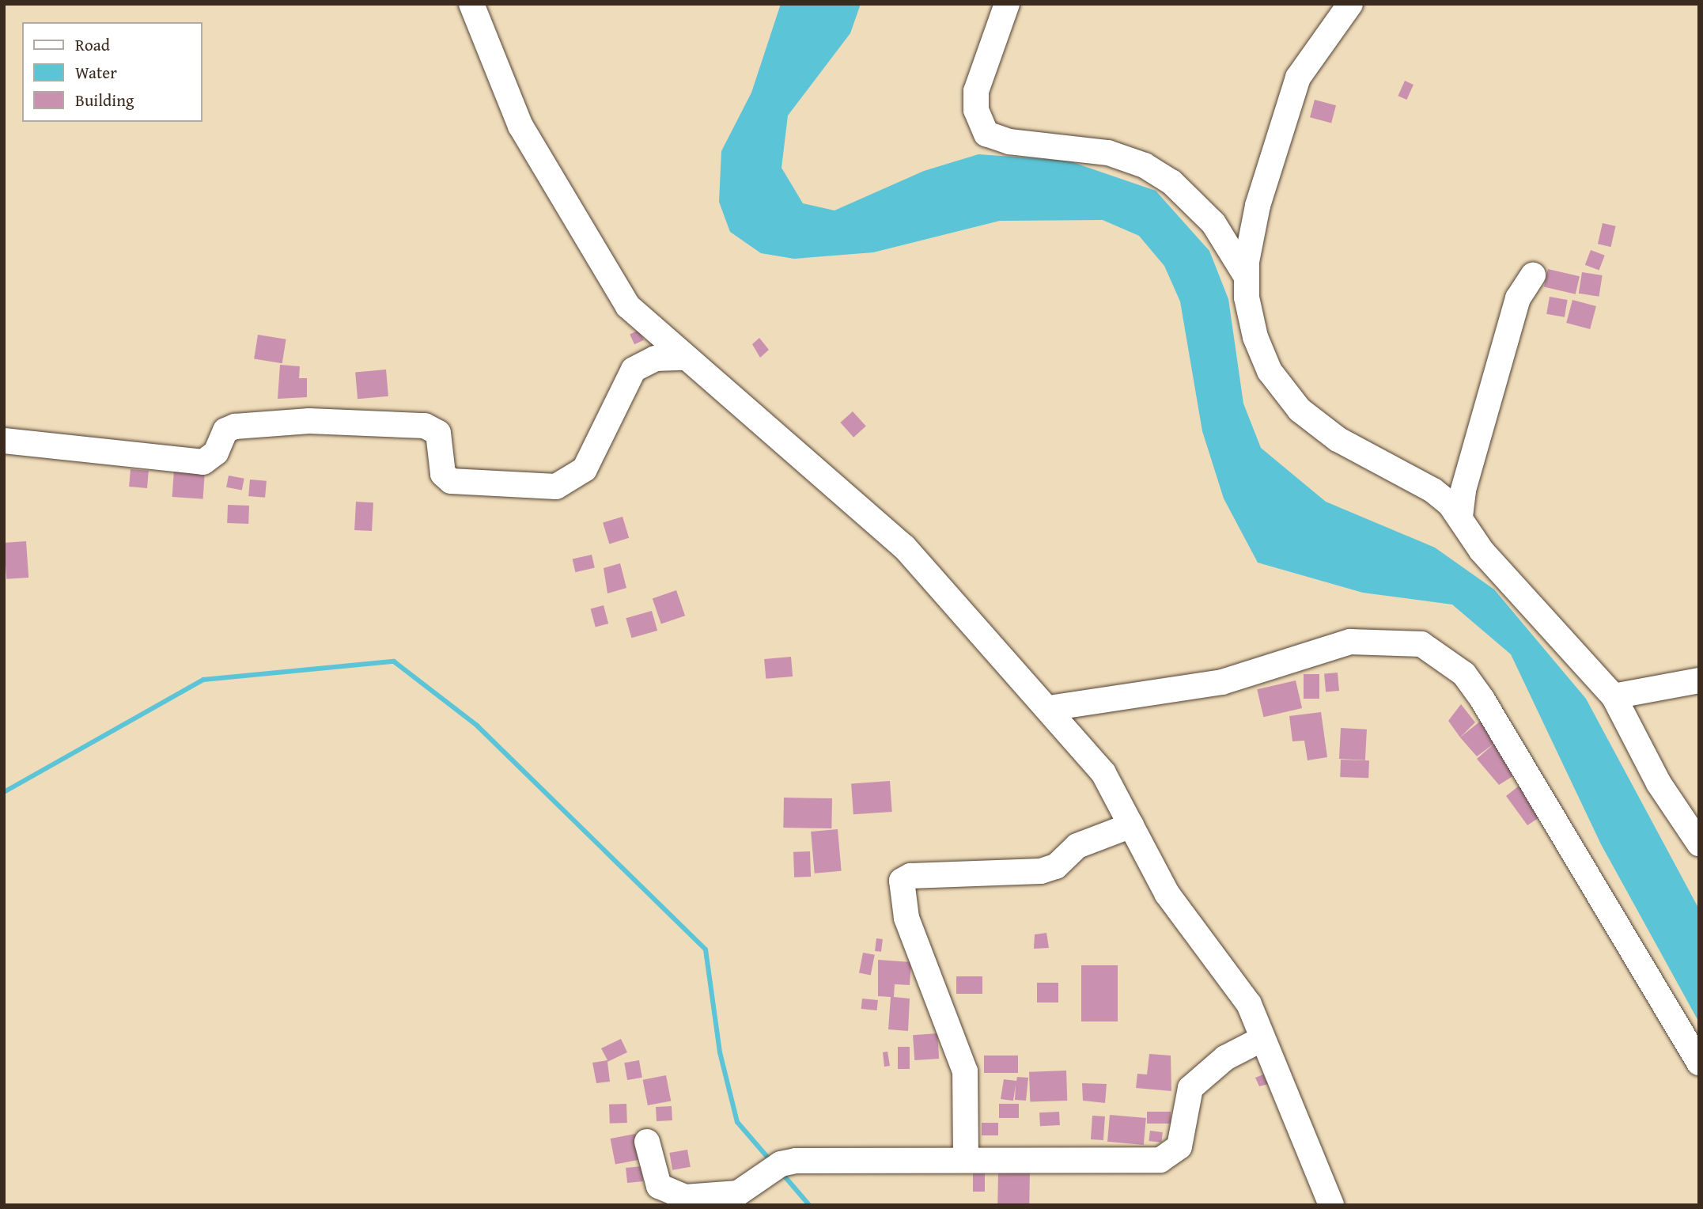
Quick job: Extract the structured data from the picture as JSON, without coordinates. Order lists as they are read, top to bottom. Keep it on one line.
{"legend":["Road","Water","Building"]}
